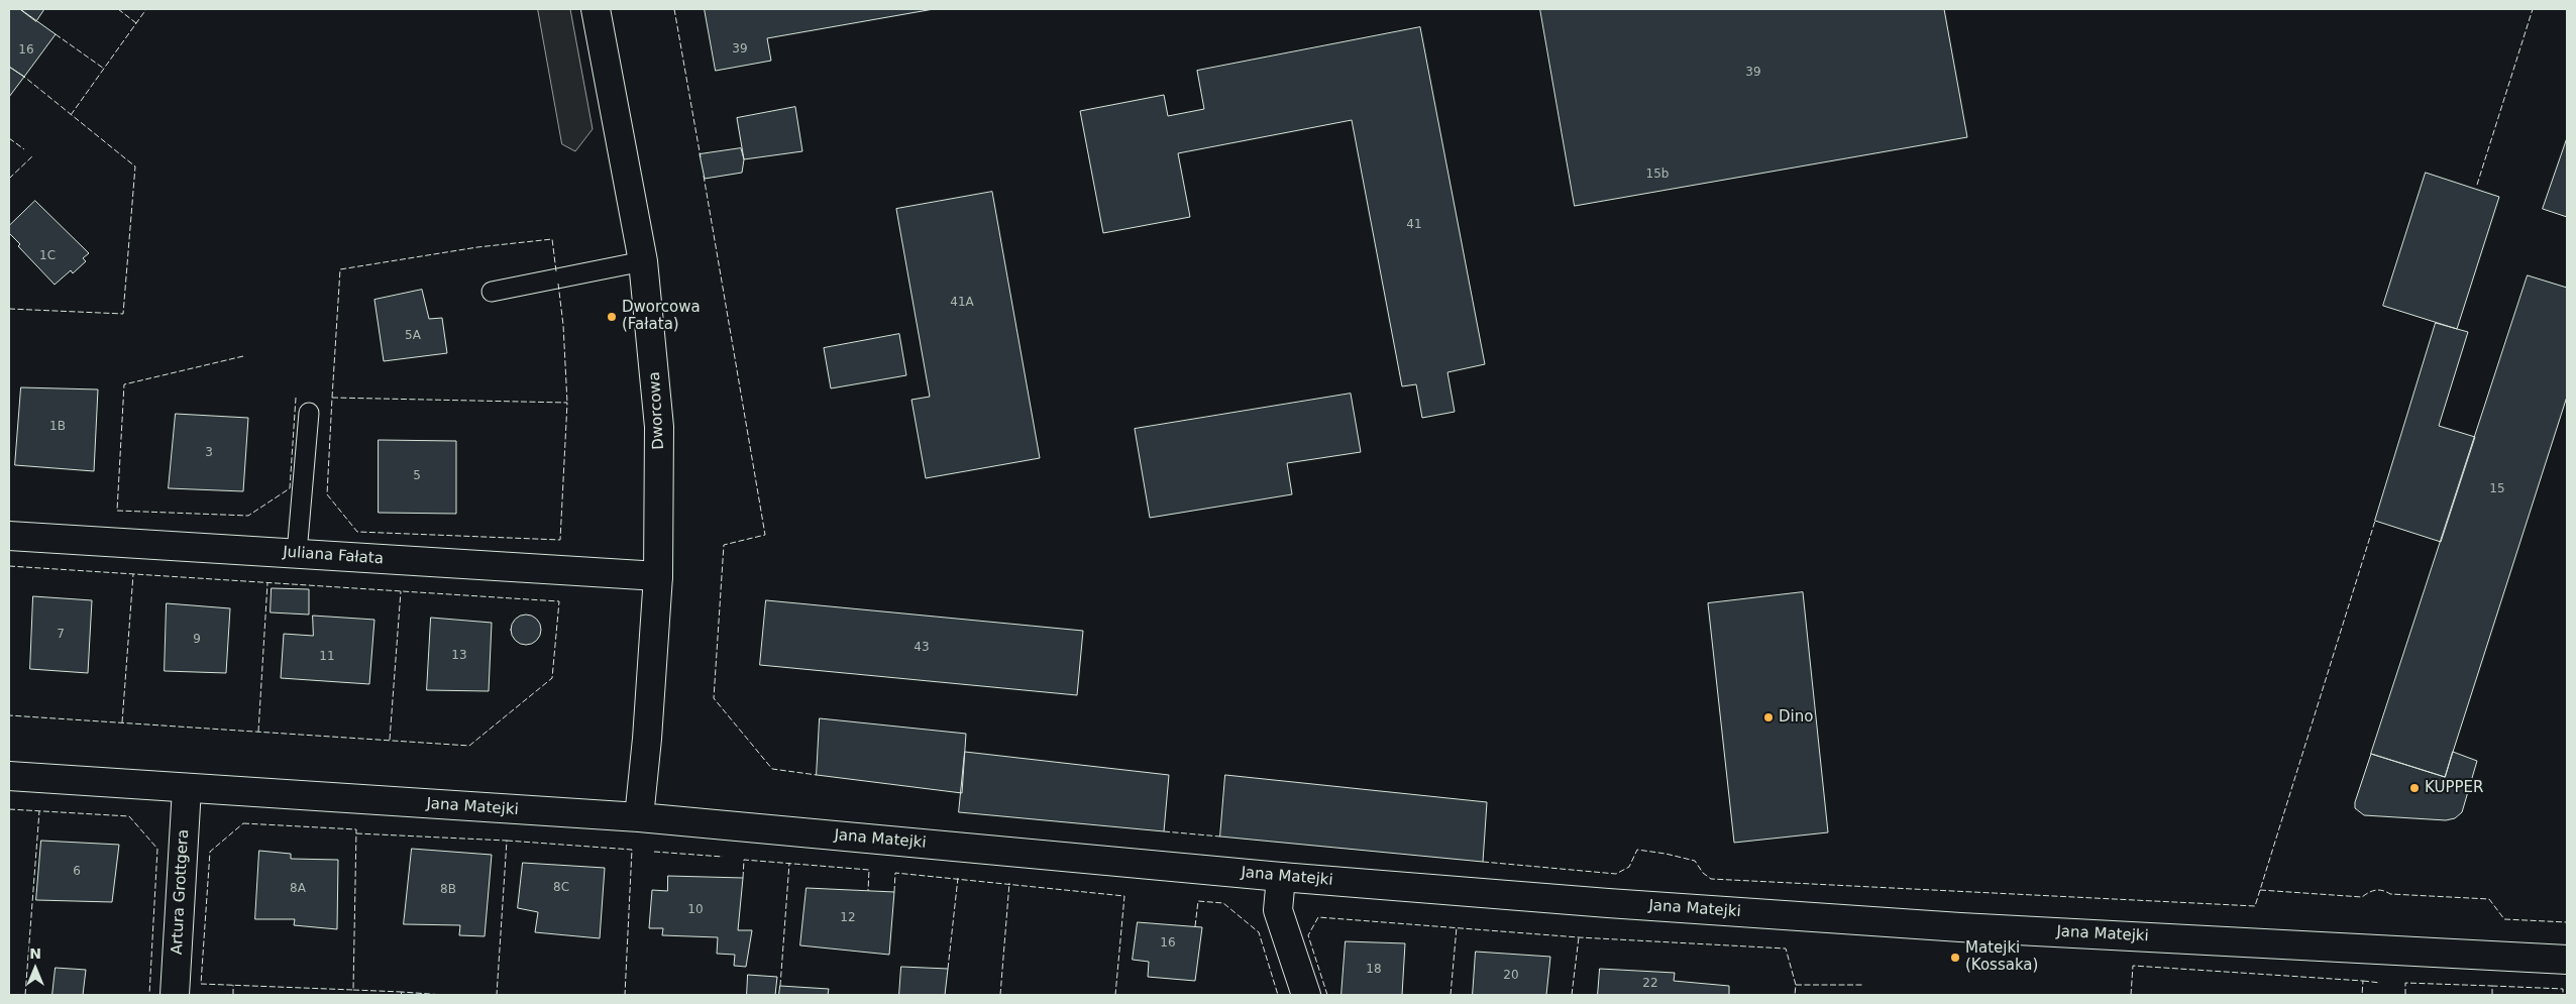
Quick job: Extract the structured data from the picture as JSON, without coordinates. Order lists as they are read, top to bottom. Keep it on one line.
{"streets":{"street":["Dworcowa","Juliana Fałata","Jana Matejki","Artura Grottgera"]},"crossings":[["Dworcowa","Juliana Fałata"],["Dworcowa","Jana Matejki"],["Jana Matejki","Artura Grottgera"]],"places":["Dworcowa (Fałata)","Dino","KUPPER","Matejki (Kossaka)"],"house_numbers":["39","16","39","15b","41","1C","41A","5A","1B","3","5","15","7","9","43","13","11","6","8C","8A","8B","10","12","16","18","20","22"],"north":"top"}
